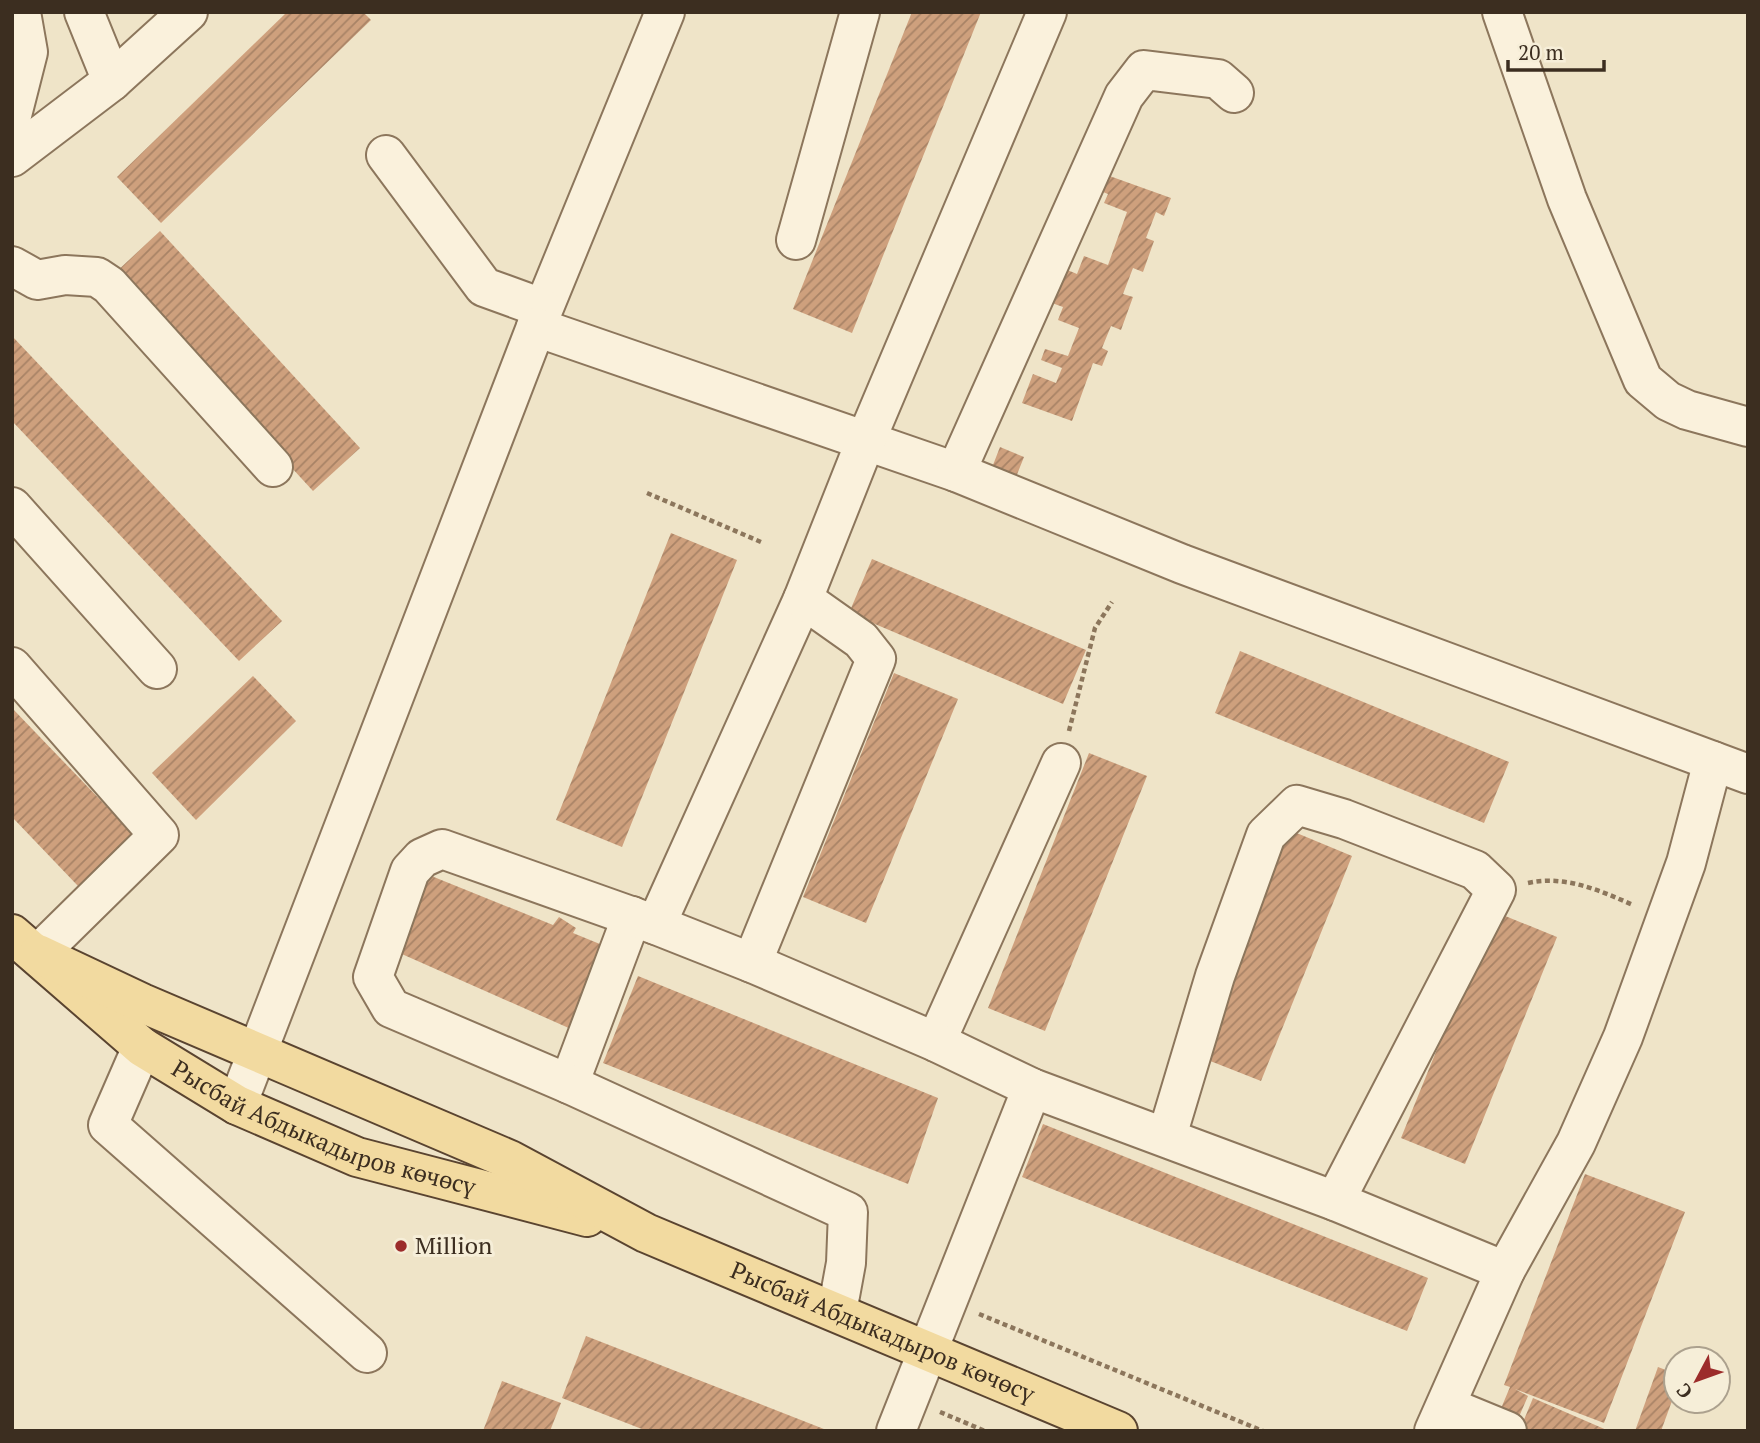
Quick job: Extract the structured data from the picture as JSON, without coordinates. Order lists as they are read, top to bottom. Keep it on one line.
{"streets":{"main road":["Рысбай Абдыкадыров көчөсү"]},"places":["Million"],"scale_bar":"20 m","north":"bottom left"}
